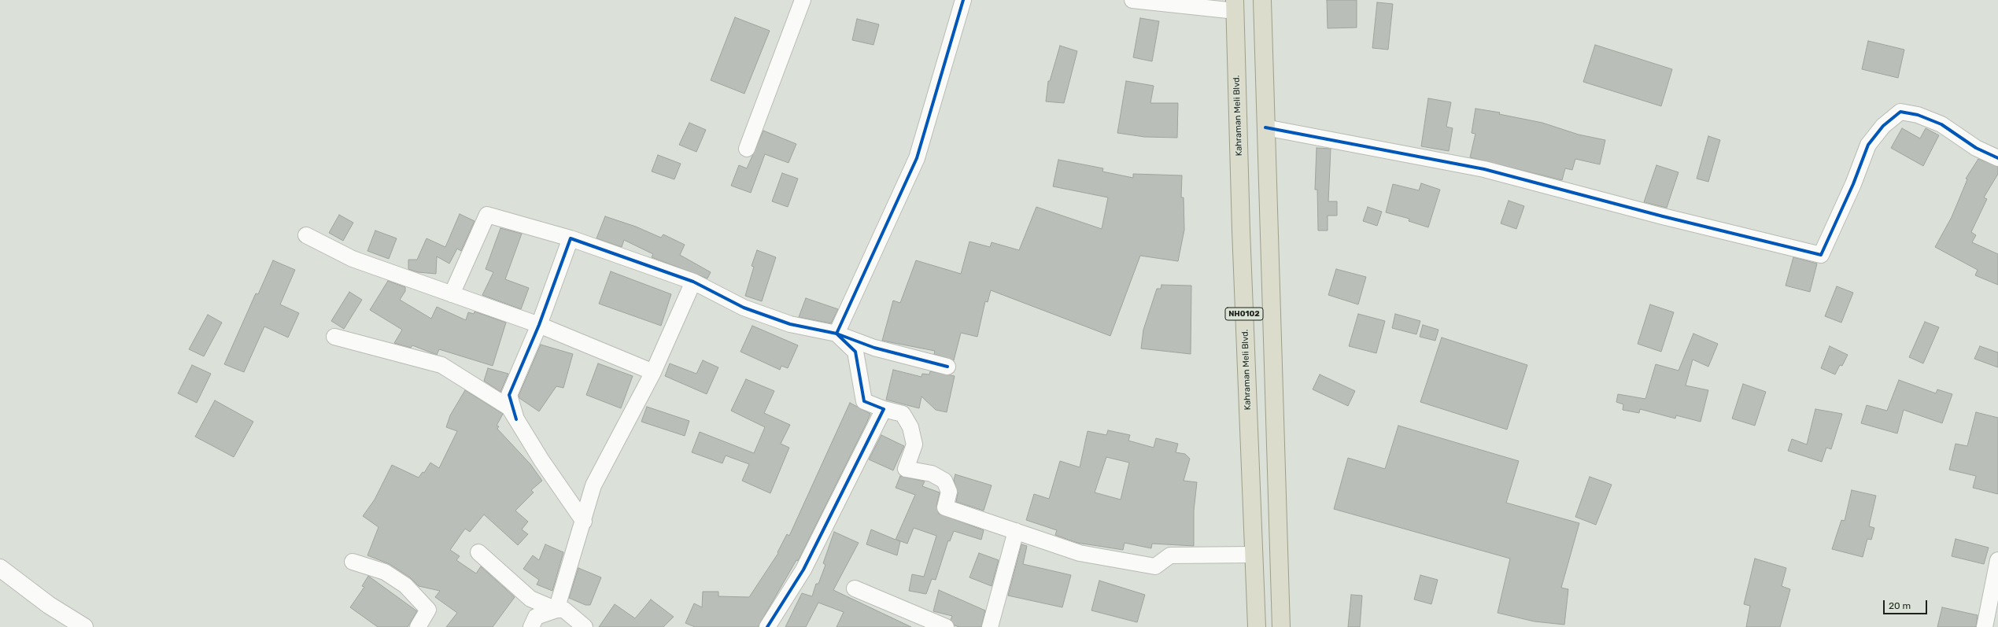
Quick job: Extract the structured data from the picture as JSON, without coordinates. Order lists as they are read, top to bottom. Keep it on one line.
{"streets":{"highway":["Kahraman Meli Blvd.","NH0102"]},"scale_bar":"20 m"}
